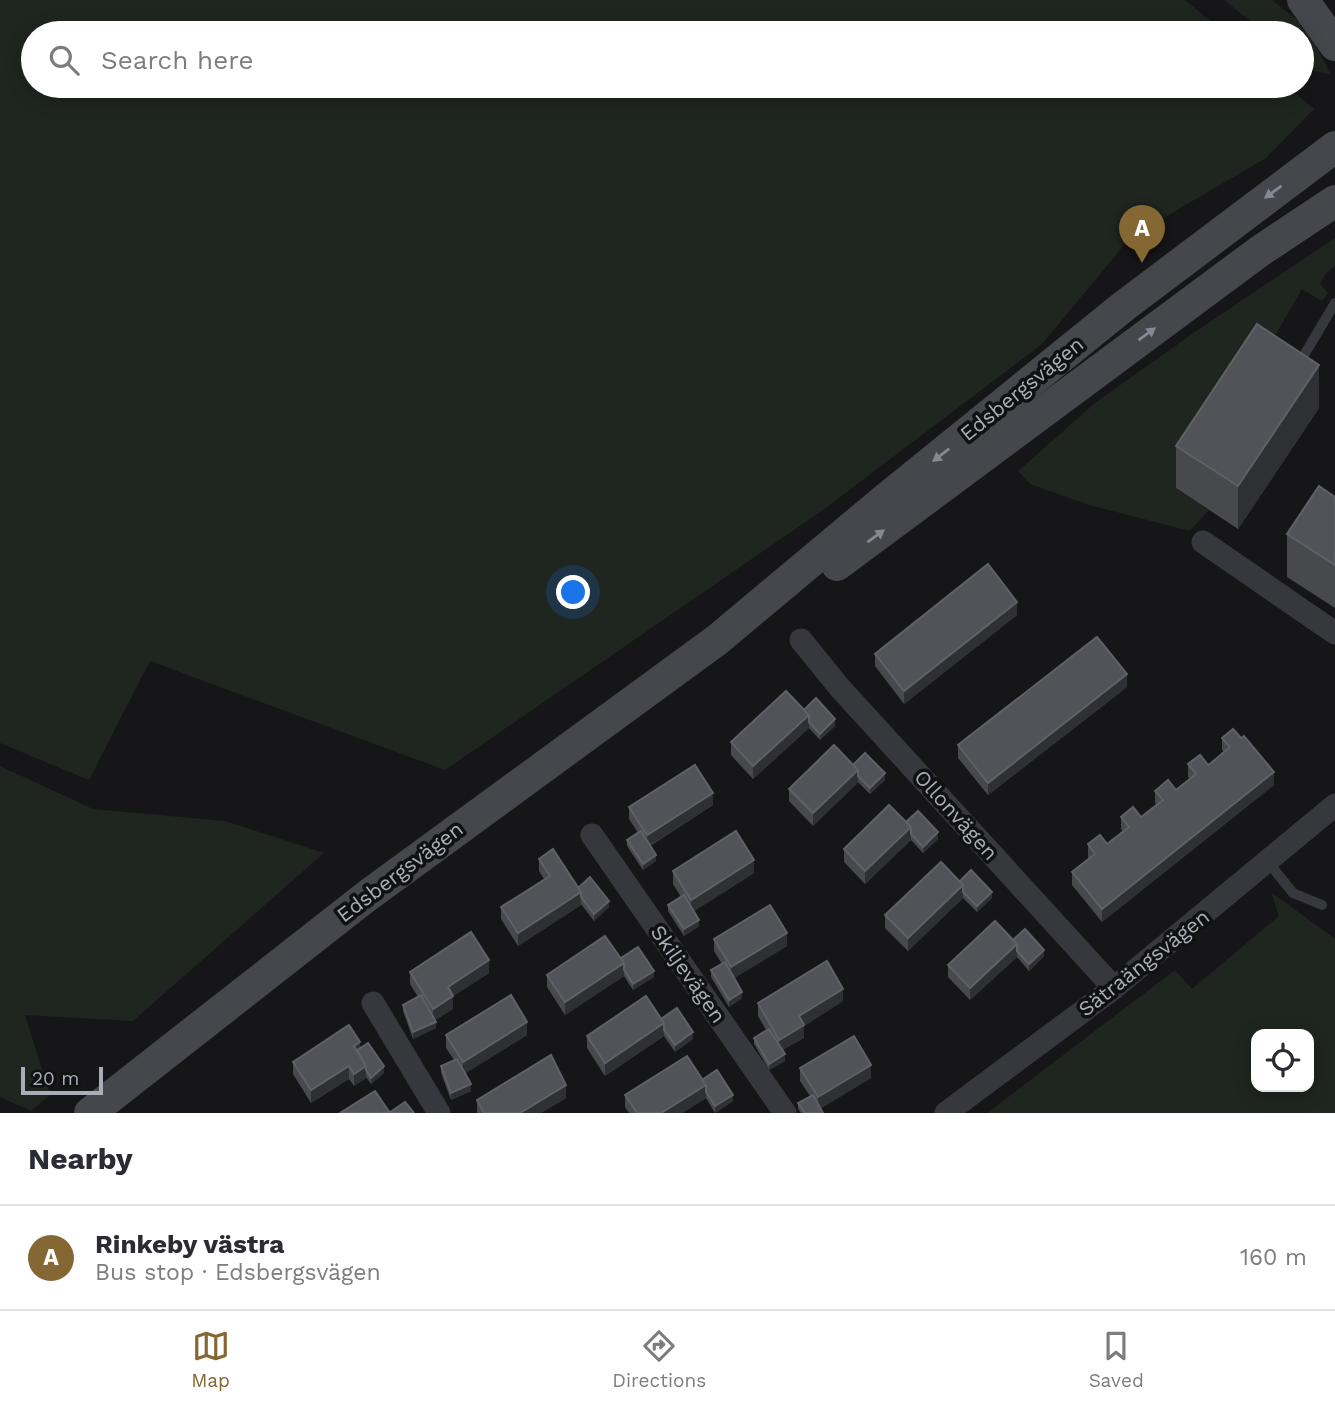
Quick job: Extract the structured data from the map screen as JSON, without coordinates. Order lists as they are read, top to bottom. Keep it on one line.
{"streets":{"main road":["Edsbergsvägen"],"street":["Ollonvägen","Sätraängsvägen","Skiljevägen"]},"crossings":[["Ollonvägen","Sätraängsvägen"]],"scale_bar":"20 m","page":{"search":"Search here","pins":"A","scale":"20 m","heading":"Nearby","list":[{"mark":"A","name":"Rinkeby västra","note":"Bus stop · Edsbergsvägen","value":"160 m"}],"nav":["Map","Directions","Saved"]}}
